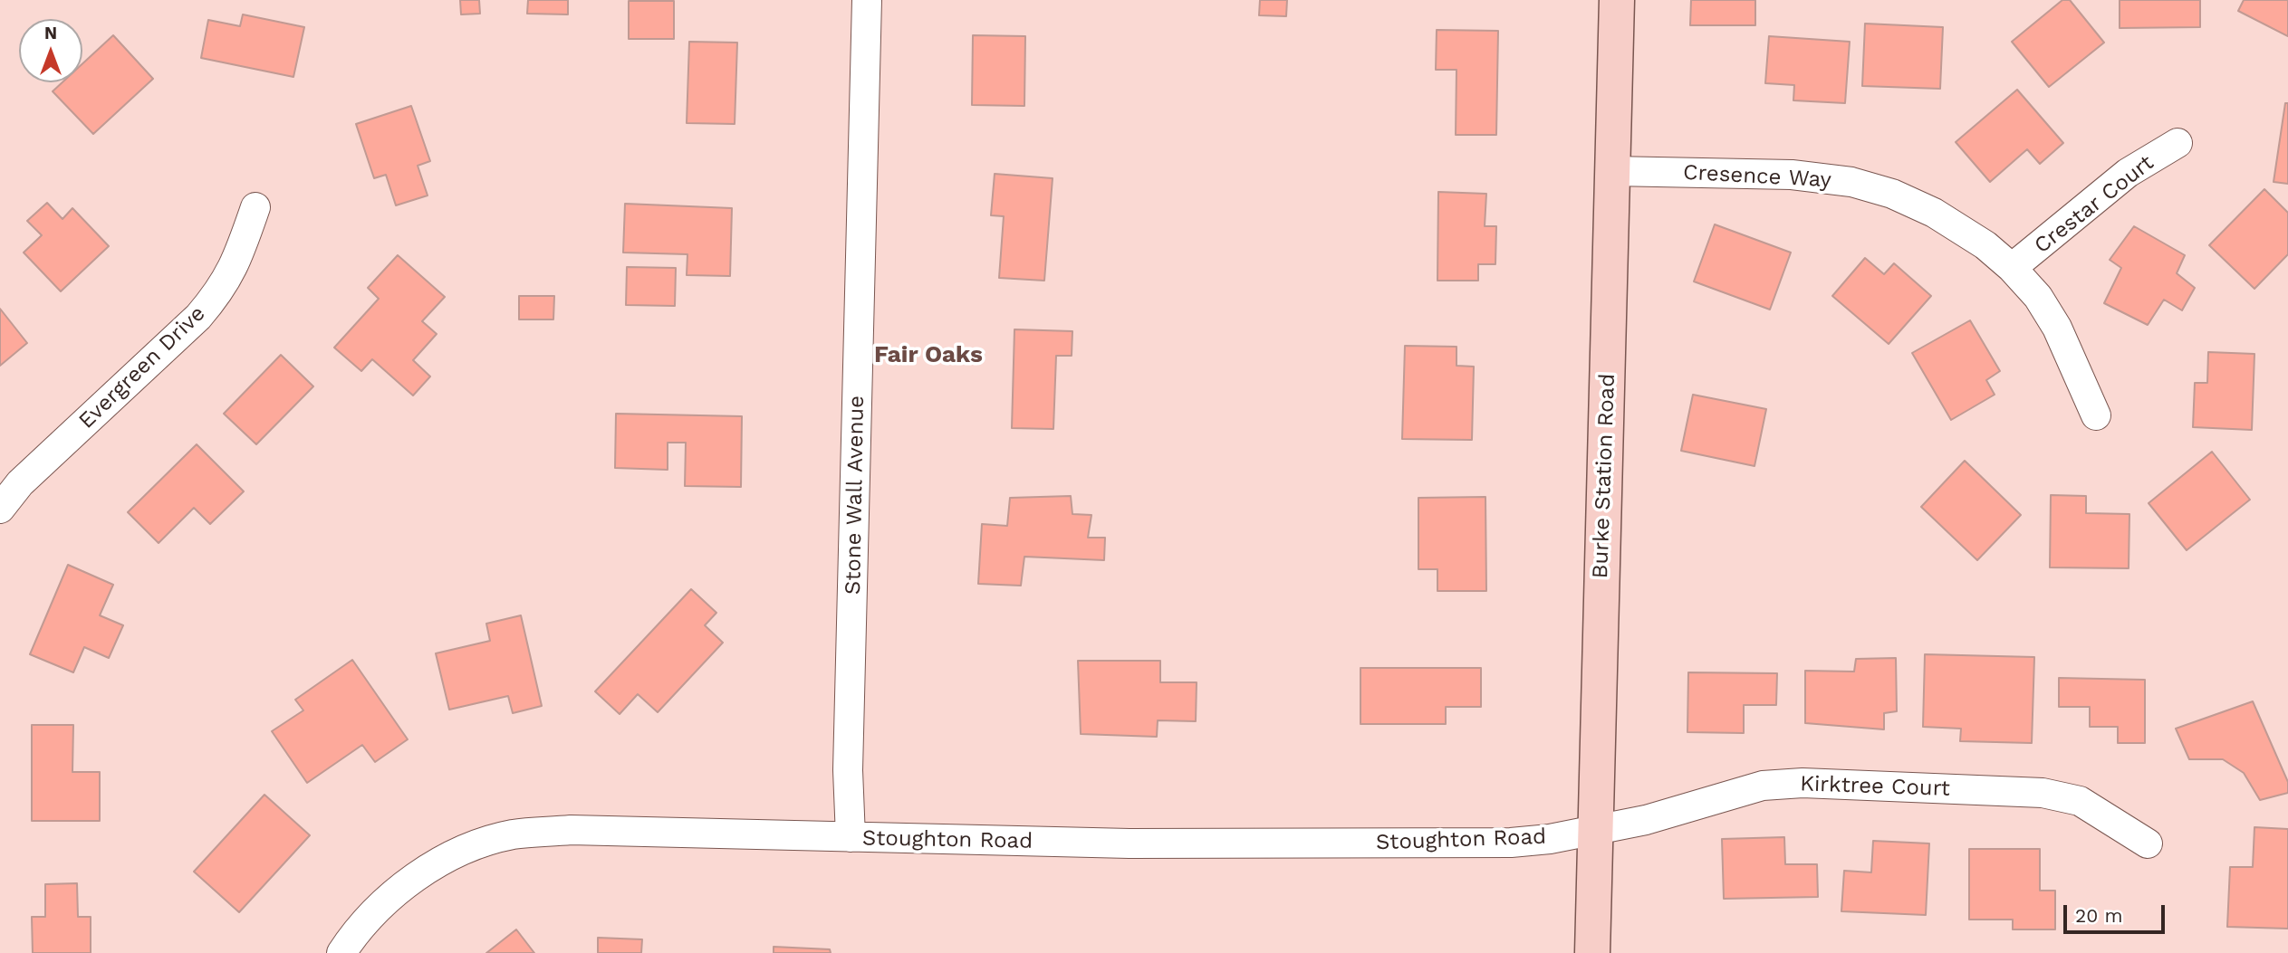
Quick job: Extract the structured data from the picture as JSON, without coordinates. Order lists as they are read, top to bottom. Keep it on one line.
{"streets":{"street":["Cresence Way","Crestar Court","Evergreen Drive","Burke Station Road","Stone Wall Avenue","Kirktree Court","Stoughton Road"]},"crossings":[["Cresence Way","Crestar Court"],["Cresence Way","Burke Station Road"],["Burke Station Road","Kirktree Court"],["Burke Station Road","Stoughton Road"],["Stone Wall Avenue","Stoughton Road"],["Kirktree Court","Stoughton Road"]],"districts":["Fair Oaks"],"scale_bar":"20 m","north":"top"}
